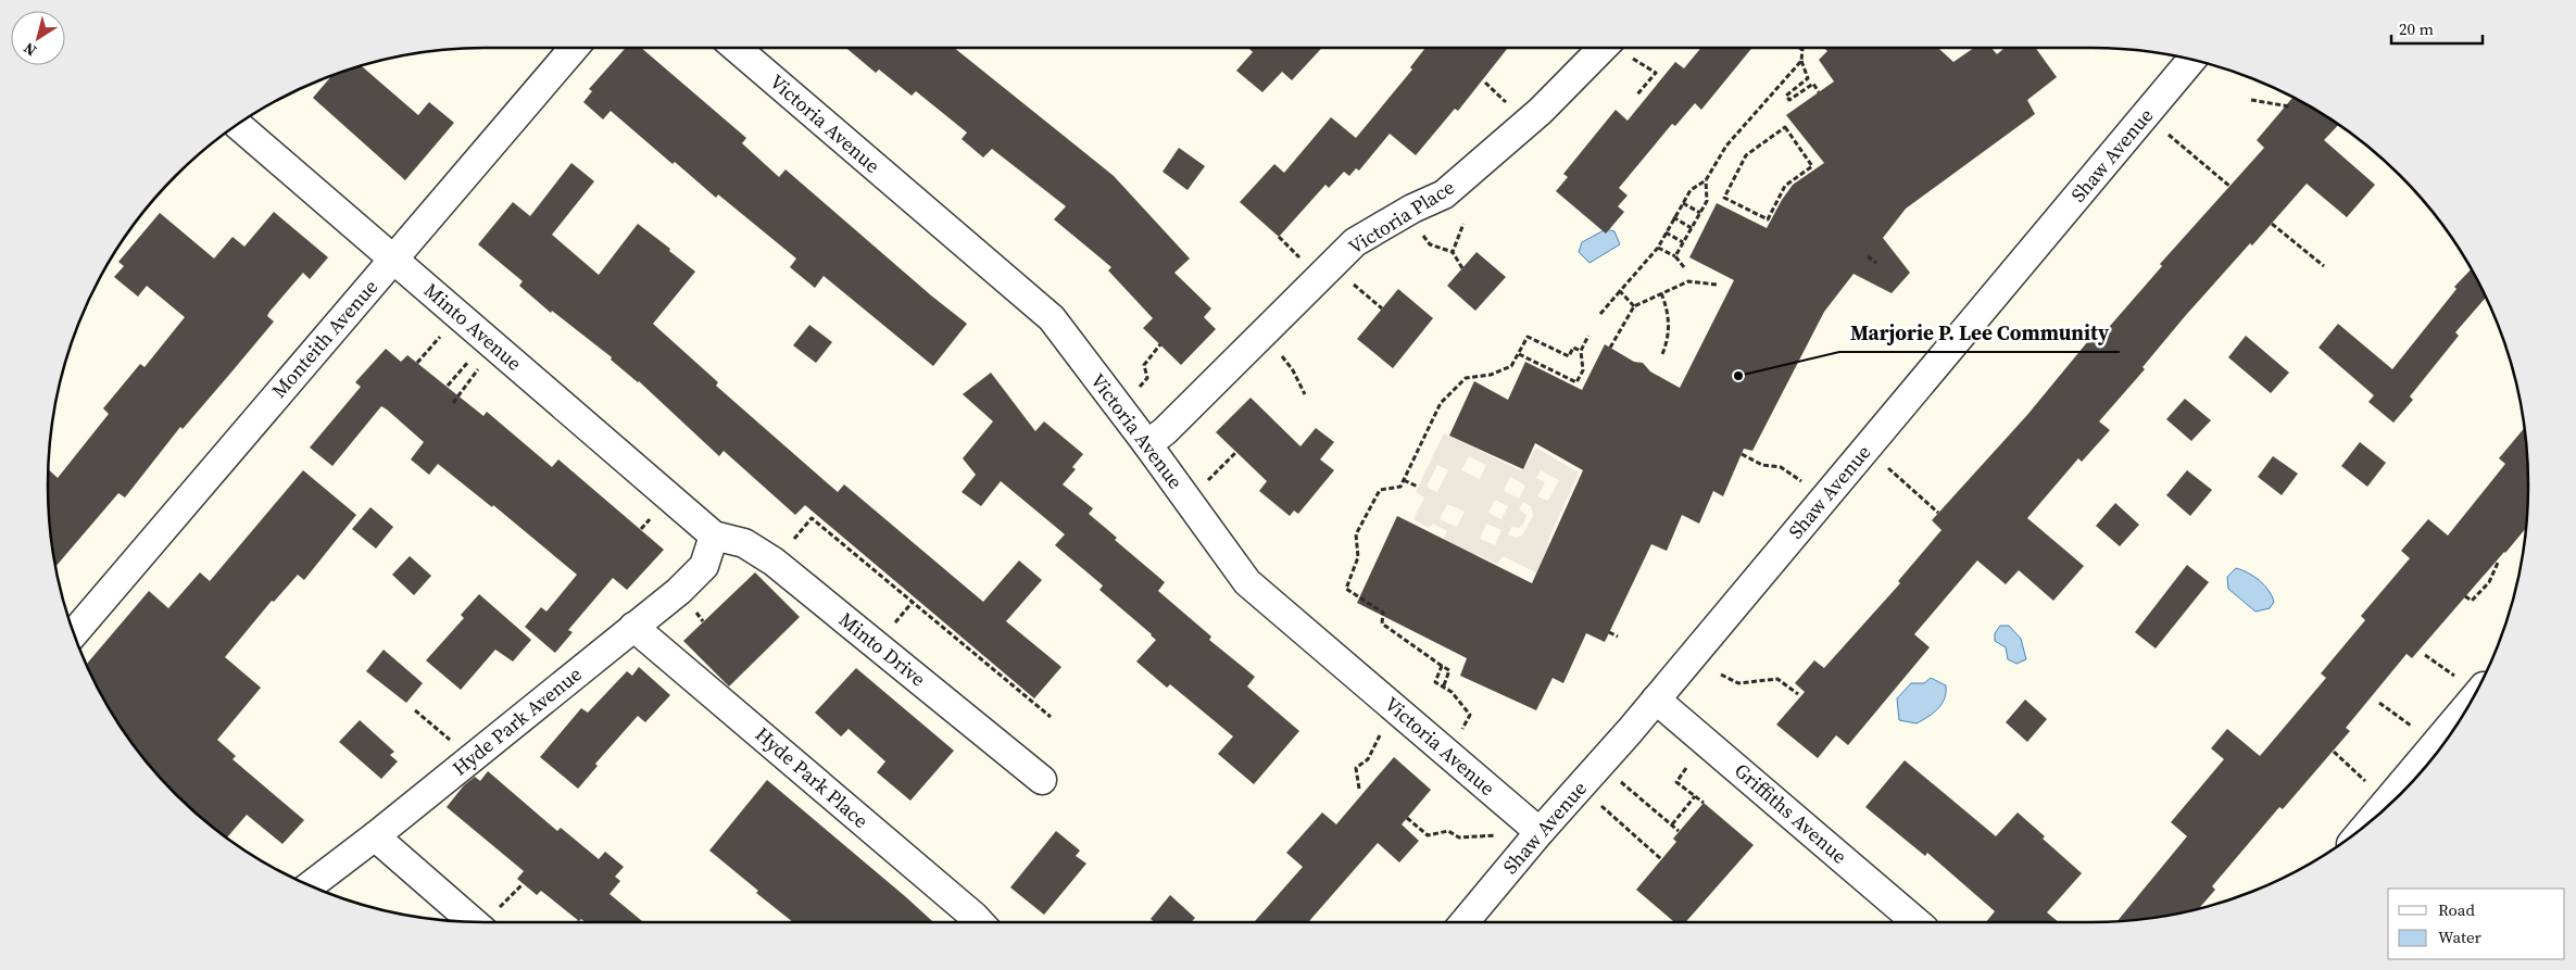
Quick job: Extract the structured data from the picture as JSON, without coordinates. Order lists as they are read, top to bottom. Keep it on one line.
{"streets":{"street":["Victoria Avenue","Shaw Avenue","Victoria Place","Minto Avenue","Monteith Avenue","Minto Drive","Hyde Park Avenue","Hyde Park Place","Griffiths Avenue"]},"crossings":[["Victoria Avenue","Shaw Avenue"],["Victoria Avenue","Victoria Place"],["Shaw Avenue","Griffiths Avenue"],["Minto Avenue","Monteith Avenue"],["Minto Avenue","Minto Drive"],["Minto Avenue","Hyde Park Avenue"],["Minto Drive","Hyde Park Avenue"],["Hyde Park Avenue","Hyde Park Place"]],"places":["Marjorie P. Lee Community"],"legend":["Road","Water"],"scale_bar":"20 m","north":"bottom left"}
